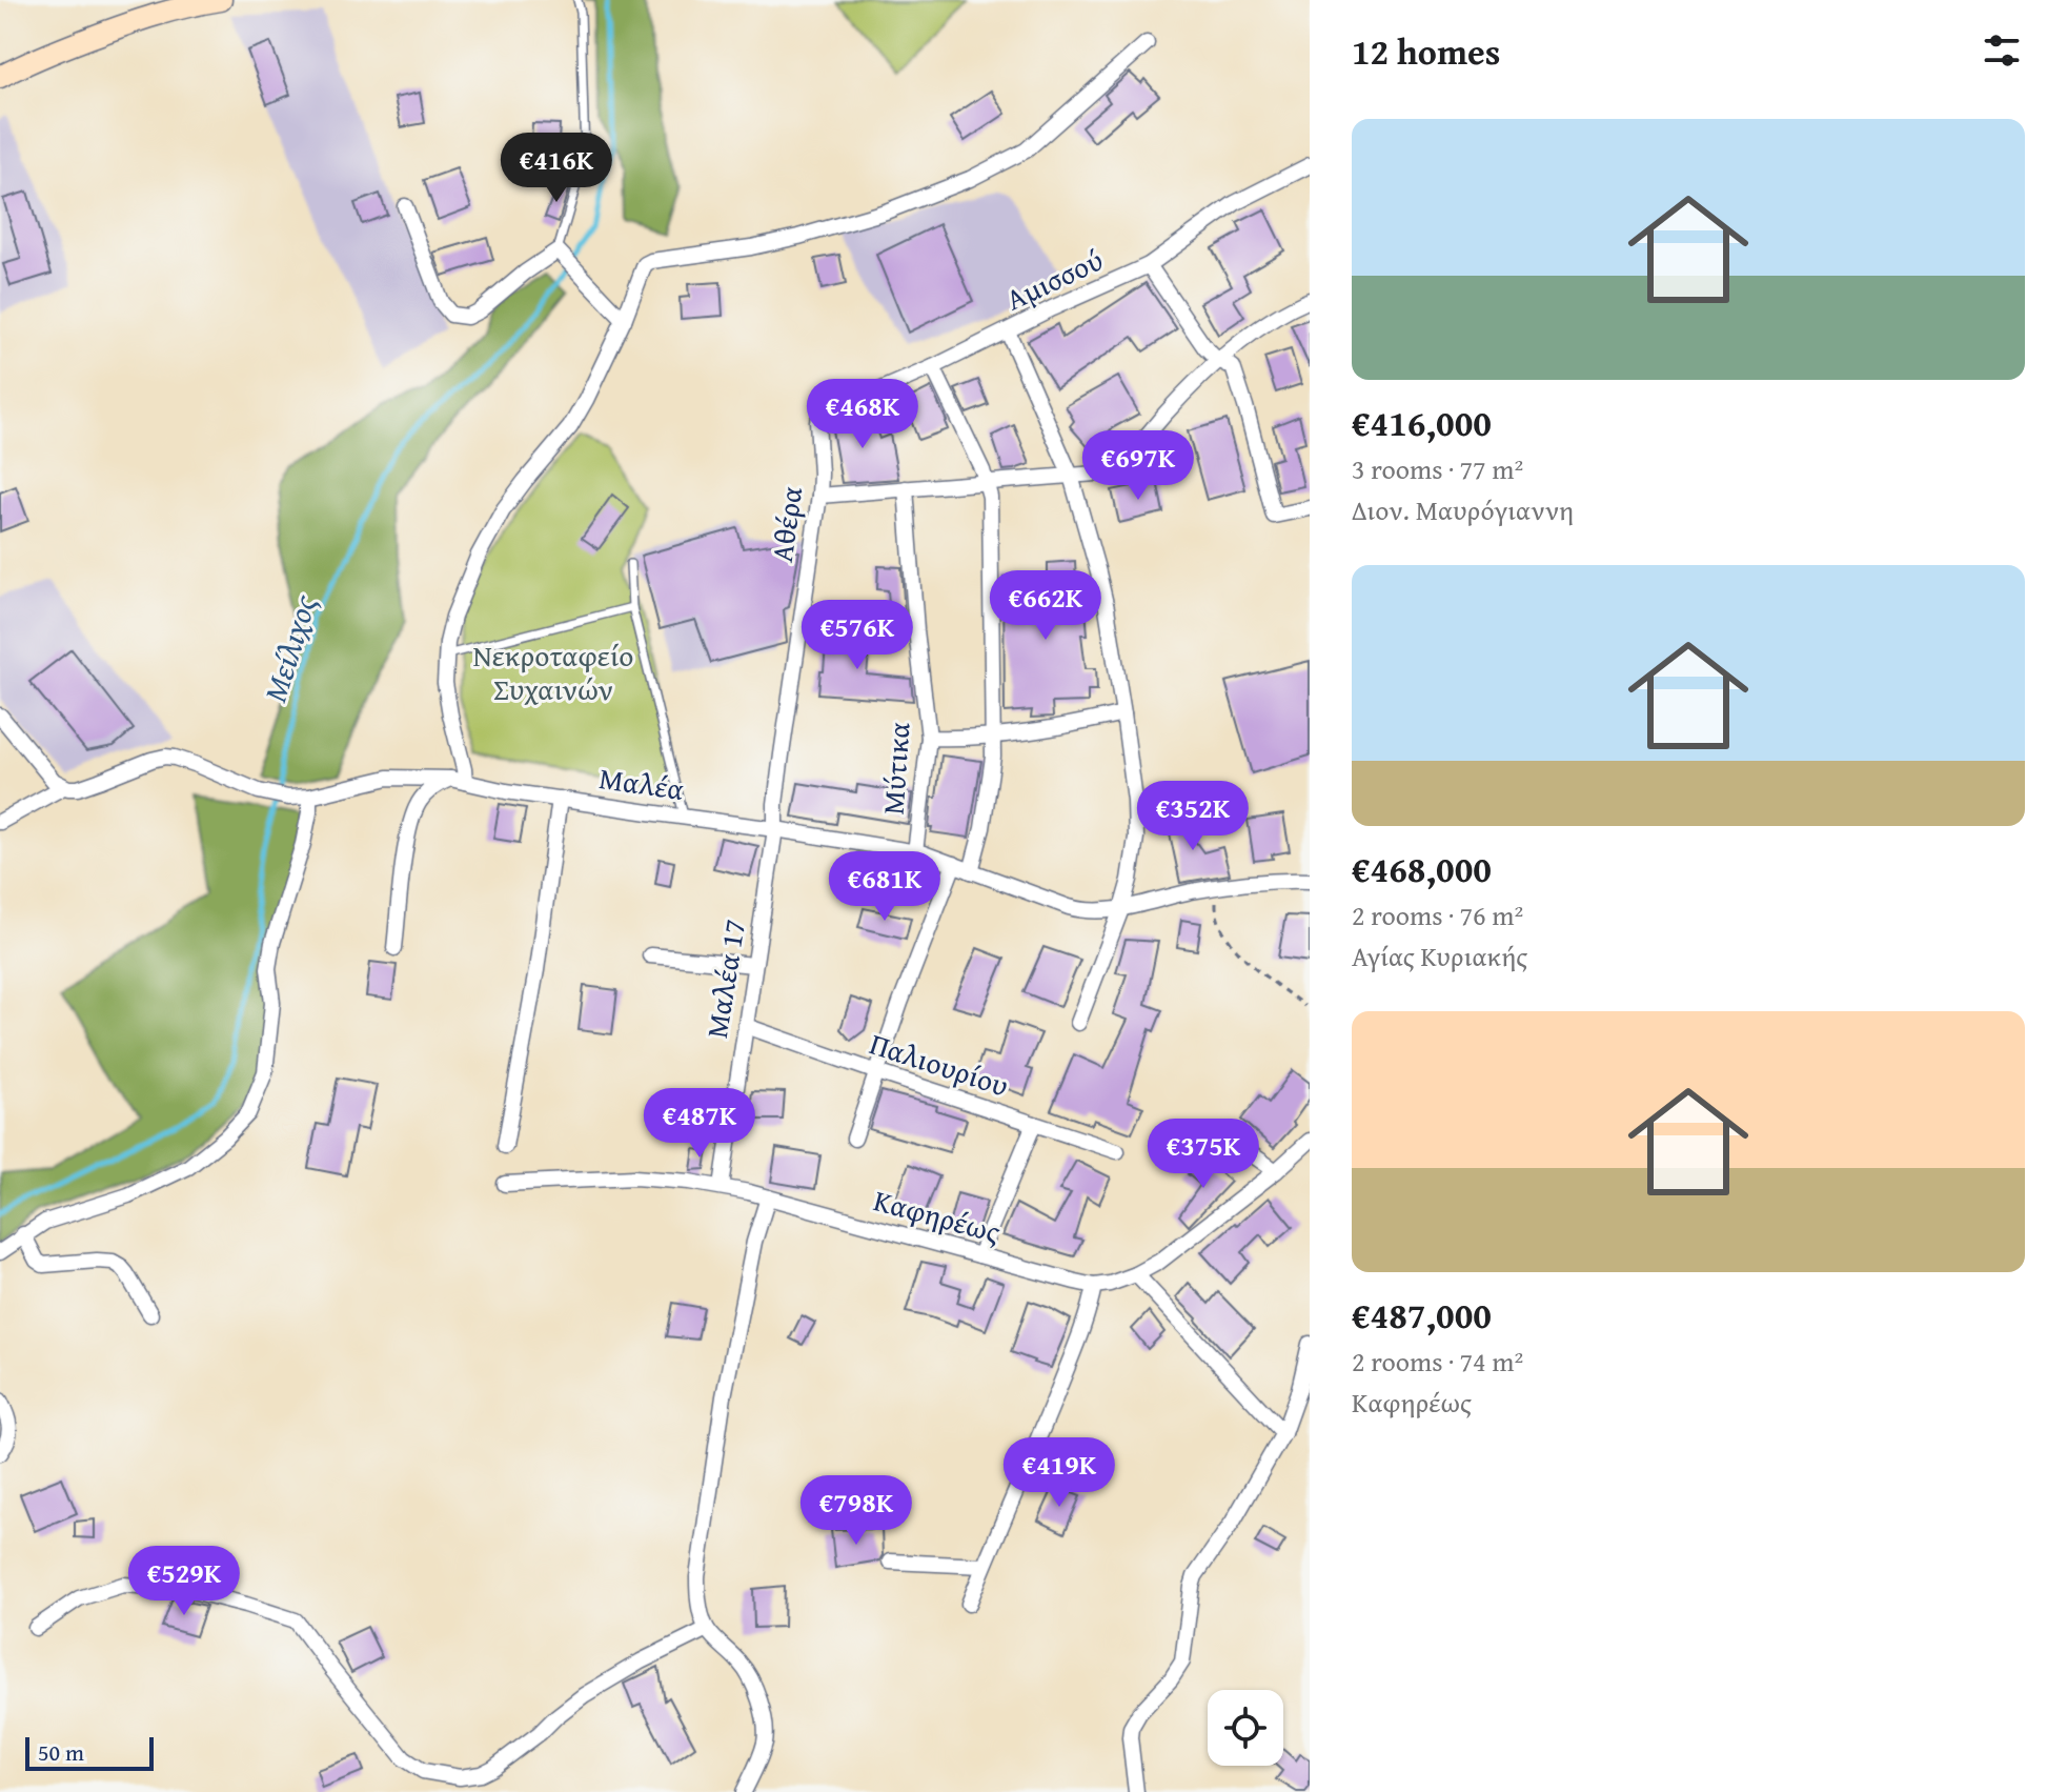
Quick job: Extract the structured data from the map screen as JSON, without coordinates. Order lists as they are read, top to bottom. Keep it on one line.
{"streets":{"street":["Αμισσού","Αθέρα","Μύτικα","Μαλέα","Μαλέα 17","Παλιουρίου","Καφηρέως"]},"crossings":[["Αμισσού","Αθέρα"],["Αθέρα","Μαλέα"],["Αθέρα","Μαλέα 17"],["Μύτικα","Μαλέα"],["Μαλέα","Μαλέα 17"],["Μαλέα 17","Παλιουρίου"],["Μαλέα 17","Καφηρέως"]],"water":["Μείλιχος"],"parks":["Νεκροταφείο Συχαινών"],"scale_bar":"50 m","page":{"heading":"12 homes","list":[{"name":"€416,000","note":"3 rooms · 77 m² · Διον. Μαυρόγιαννη"},{"name":"€468,000","note":"2 rooms · 76 m² · Αγίας Κυριακής"},{"name":"€487,000","note":"2 rooms · 74 m² · Καφηρέως"}],"price":["€416K","€468K","€697K","€662K","€576K","€352K","€681K","€487K","€375K","€419K","€798K","€529K"],"scale":"50 m"}}
